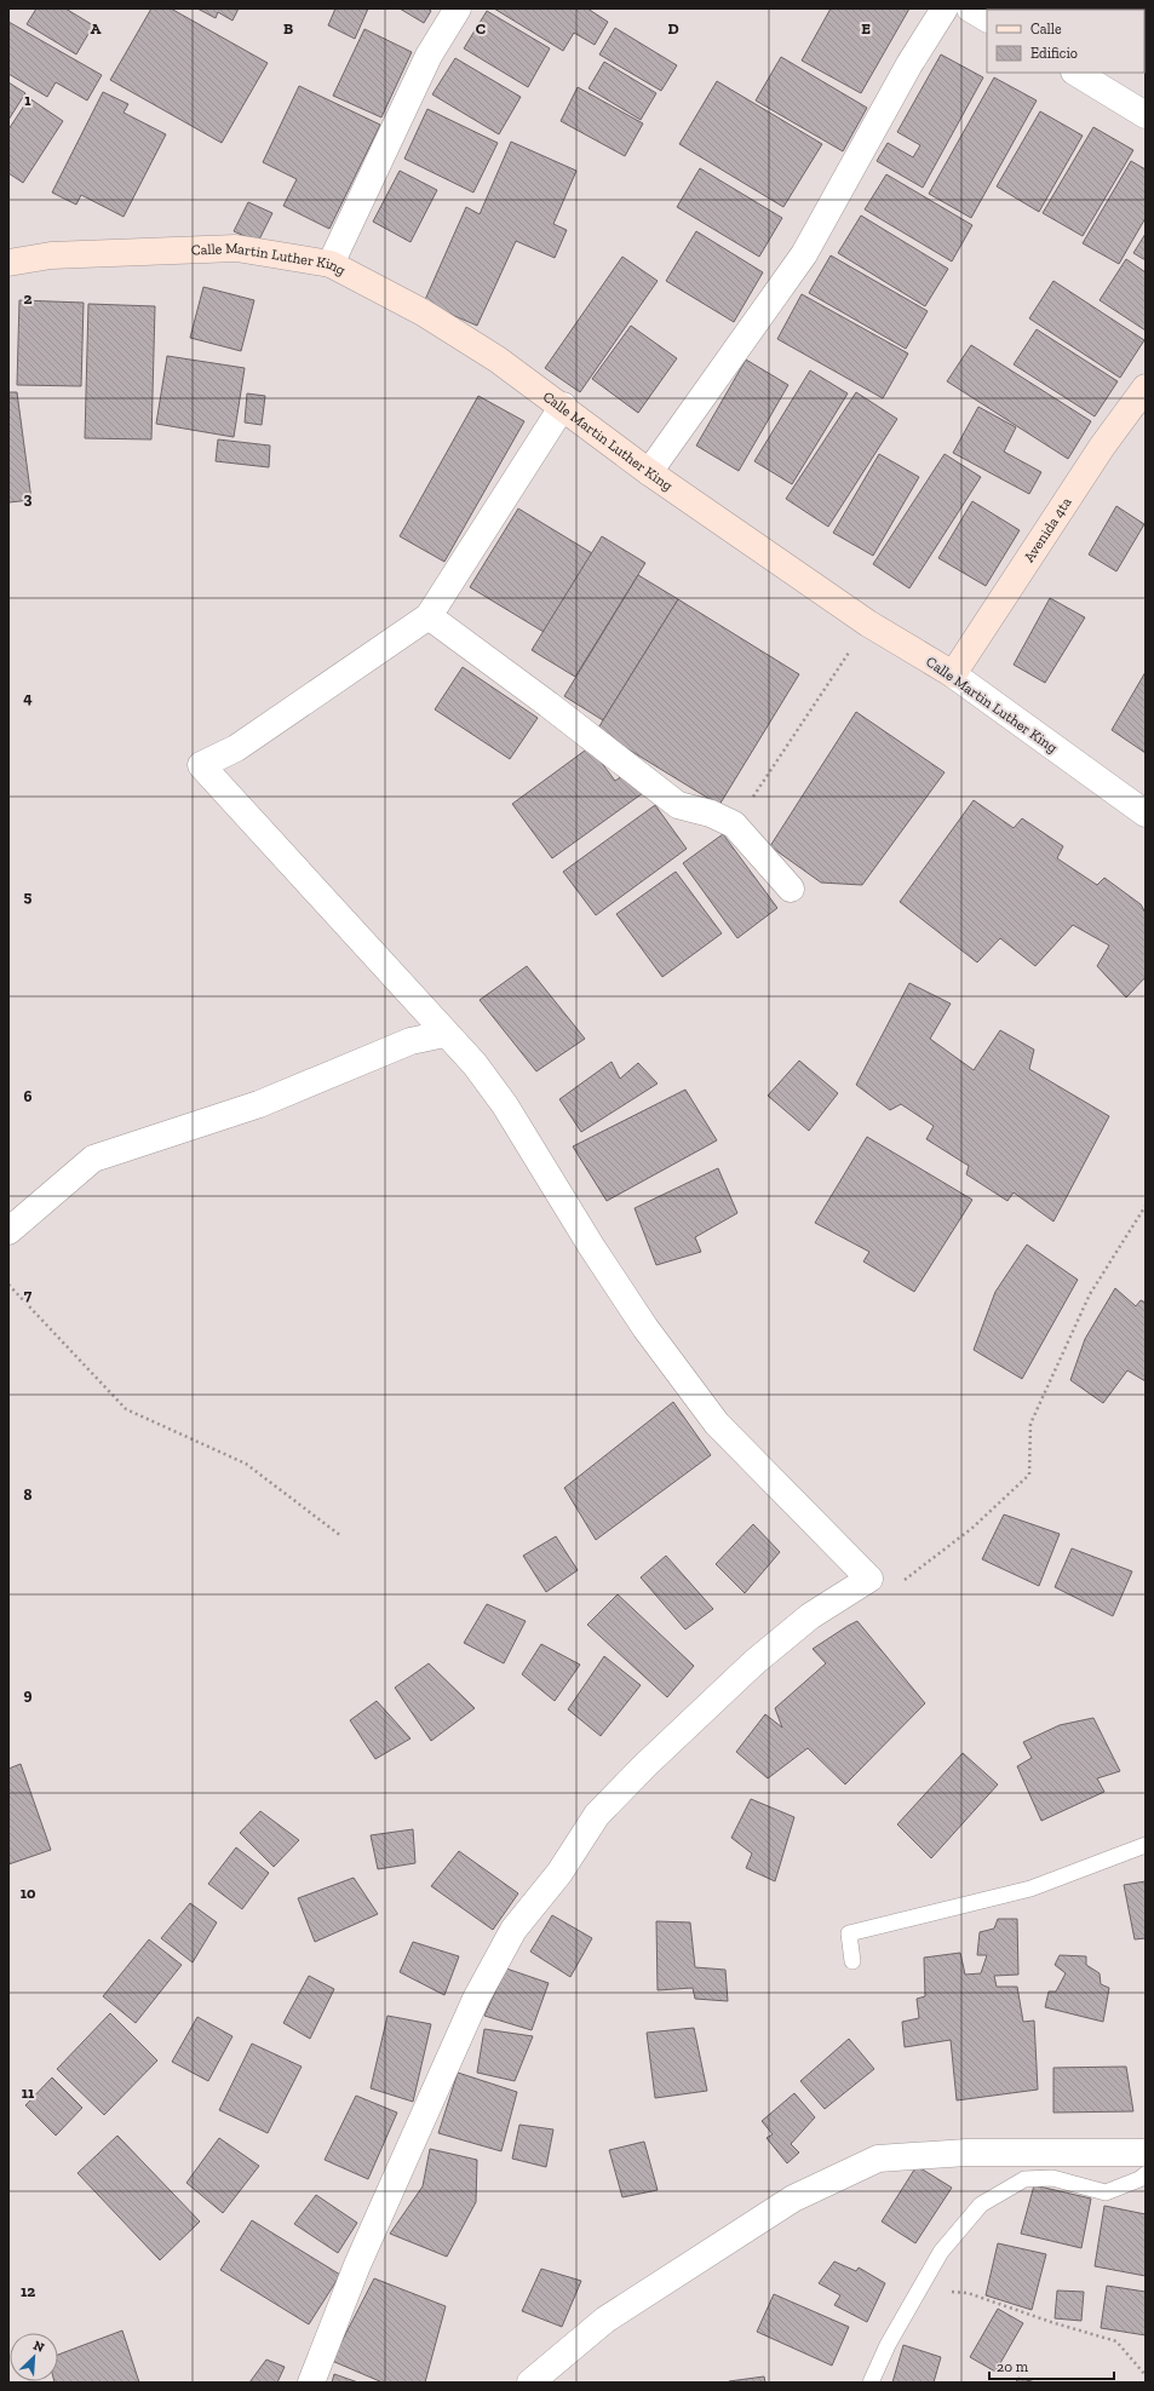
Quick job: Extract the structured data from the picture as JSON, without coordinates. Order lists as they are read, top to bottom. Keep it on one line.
{"streets":{"street":["Calle Martin Luther King","Avenida 4ta"]},"crossings":[["Calle Martin Luther King","Avenida 4ta"]],"legend":["Calle","Edificio"],"scale_bar":"20 m","north":"top right","grid":{"columns":["A","B","C","D","E"],"rows":["1","2","3","4","5","6","7","8","9","10","11","12"]}}
